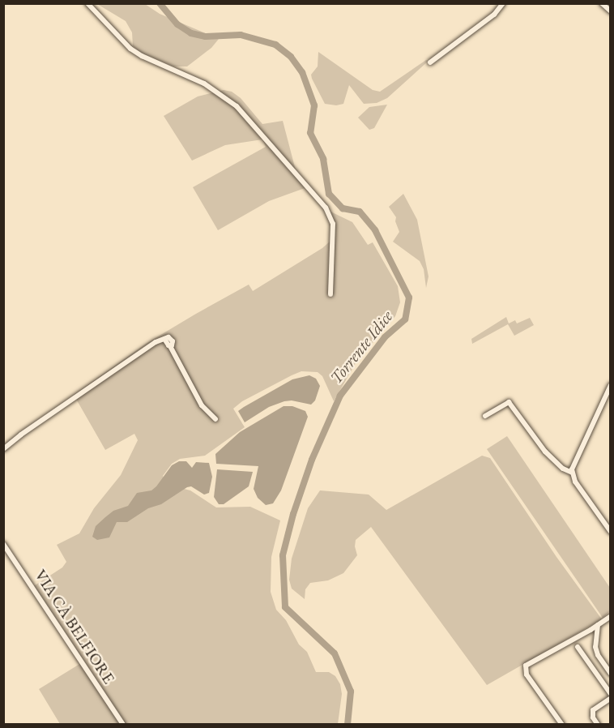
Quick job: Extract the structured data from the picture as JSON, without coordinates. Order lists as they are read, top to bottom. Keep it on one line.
{"streets":{"street":["VIA CÀ BELFIORE"]},"water":["Torrente Idice"]}
